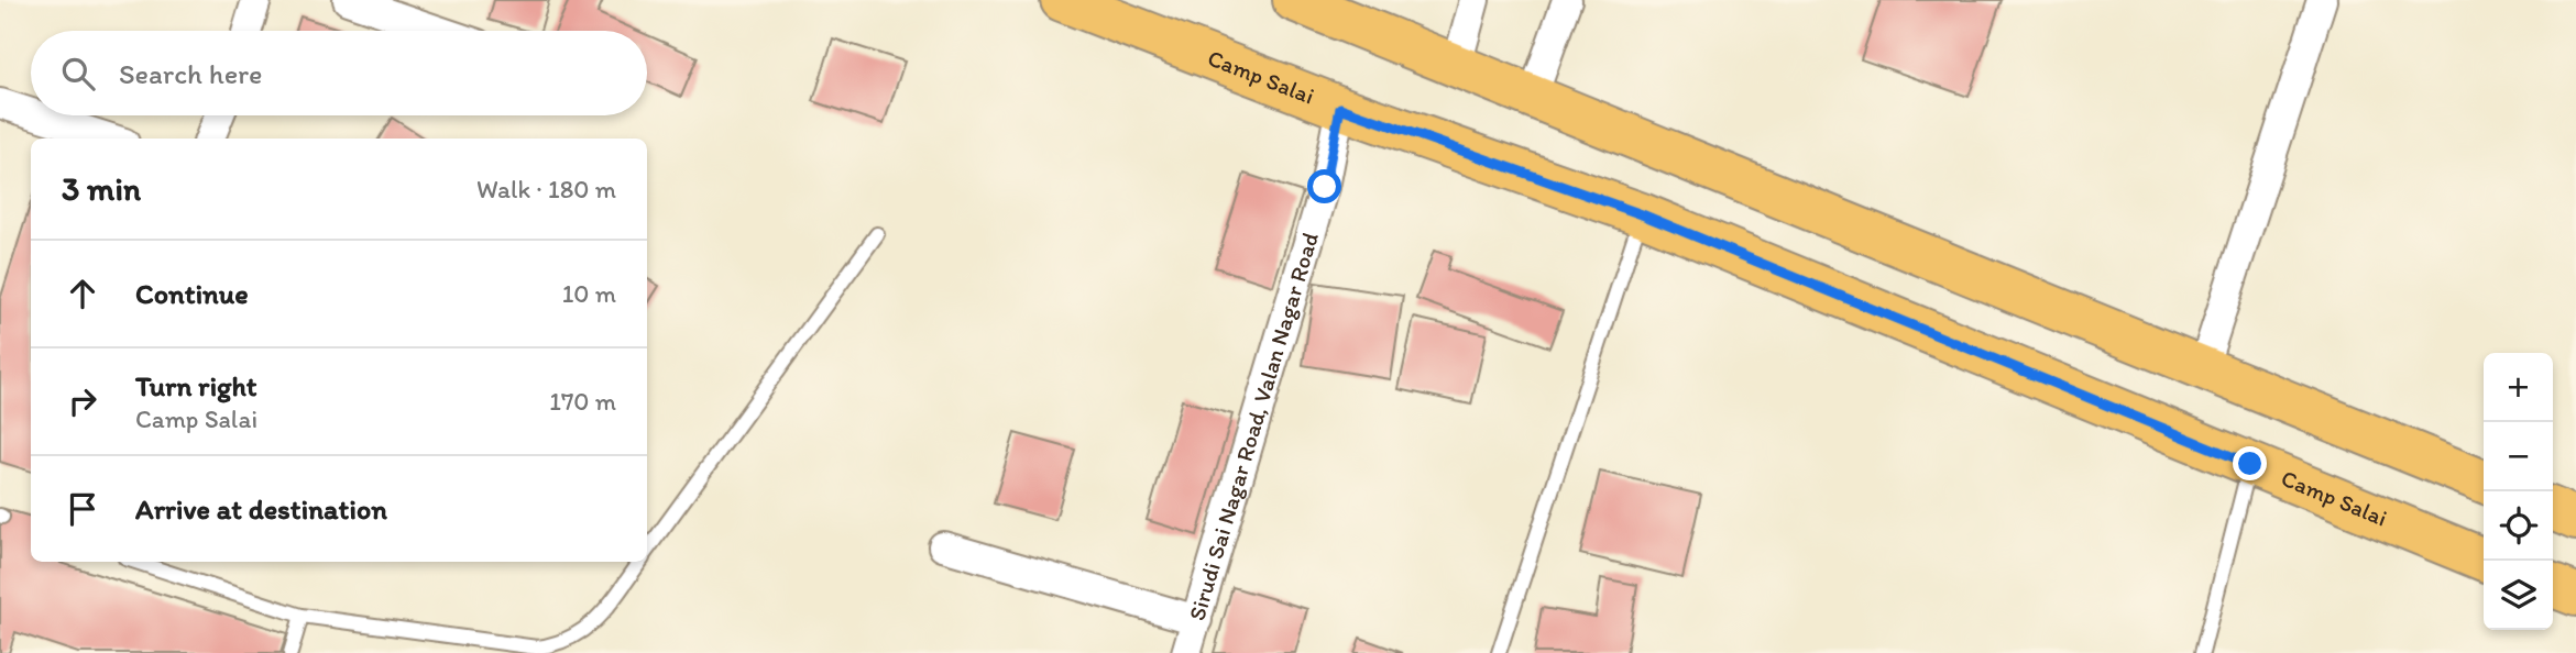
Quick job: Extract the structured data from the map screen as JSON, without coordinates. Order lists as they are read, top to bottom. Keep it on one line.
{"streets":{"main road":["Camp Salai"],"street":["Sirudi Sai Nagar Road, Valan Nagar Road"]},"crossings":[["Camp Salai","Sirudi Sai Nagar Road, Valan Nagar Road"]],"page":{"search":"Search here","heading":["3 min","Walk · 180 m"],"list":[["Continue","10 m"],["Turn right","Camp Salai","170 m"],"Arrive at destination"],"map_buttons":["+","−"]}}
